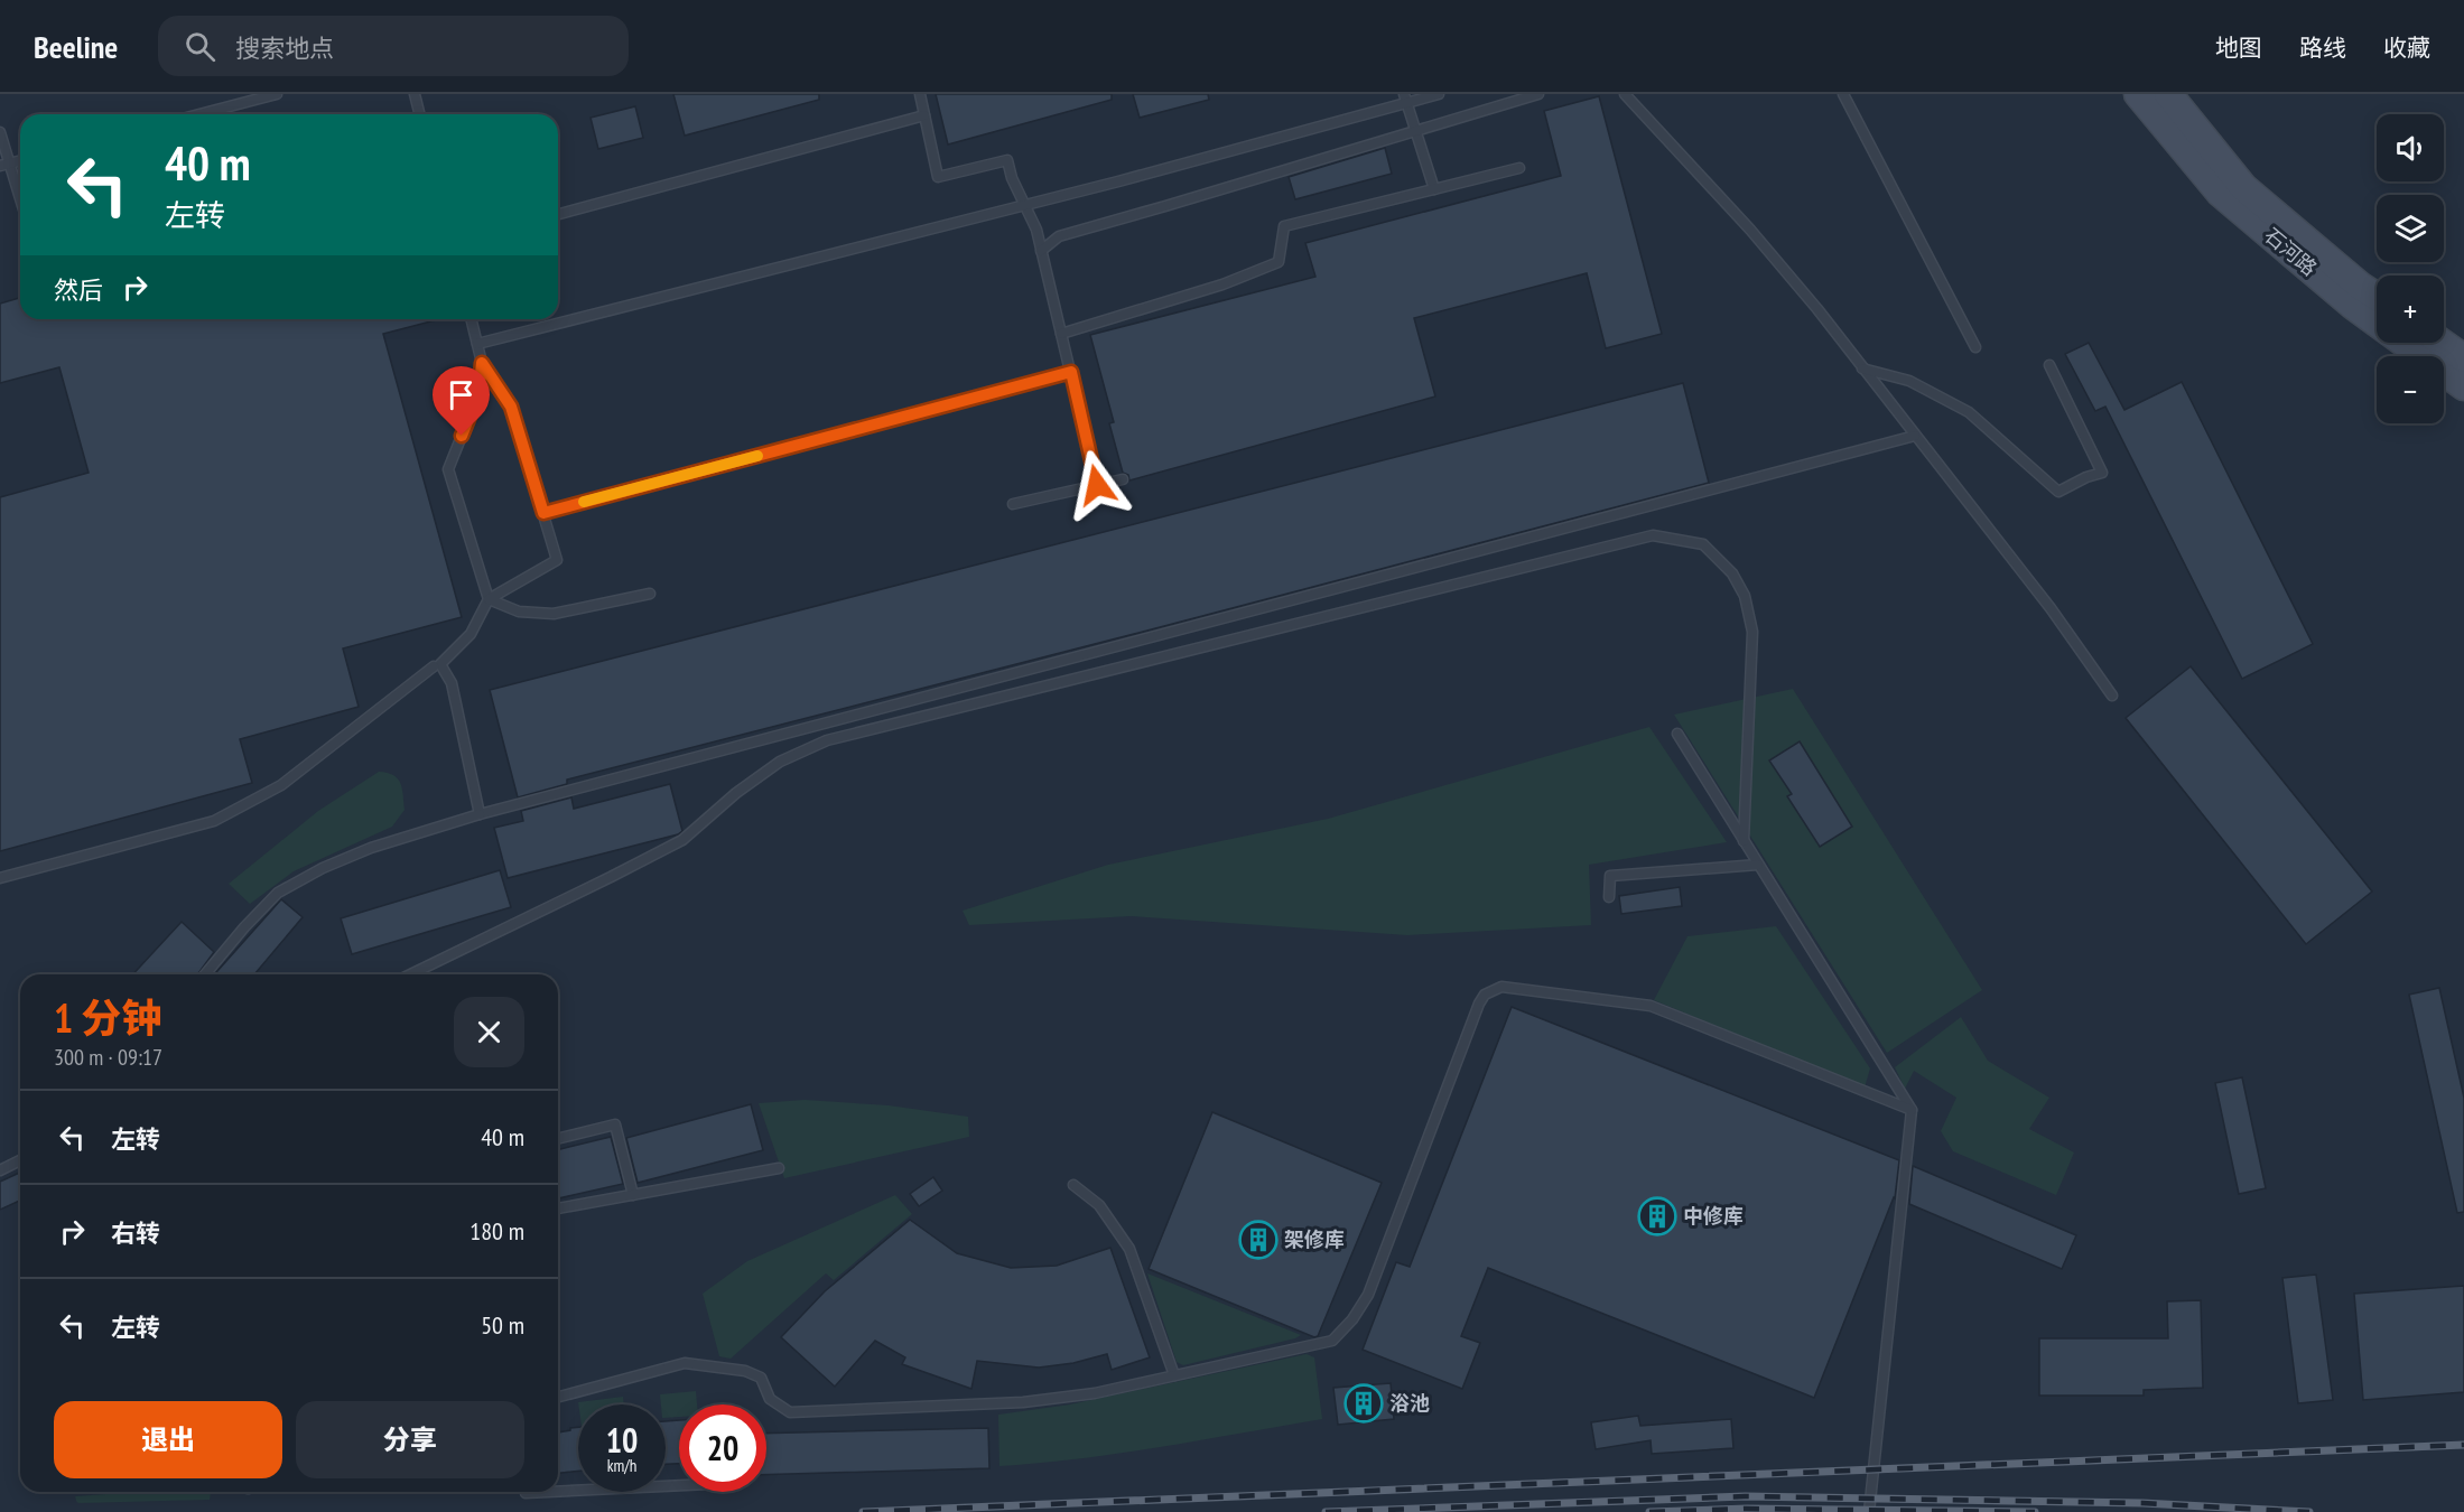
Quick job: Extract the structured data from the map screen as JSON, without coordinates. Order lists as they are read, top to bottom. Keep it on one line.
{"streets":{"main road":["石河路"]},"places":{"building":["中修库","架修库","浴池"]},"page":{"header":"Beeline","search":"搜索地点","nav":["地图","路线","收藏"],"map_buttons":["+","−"],"turn":["40 m","左转"],"then":"然后","heading":["1 分钟","300 m · 09:17"],"list":[{"name":"左转","value":"40 m"},{"name":"右转","value":"180 m"},{"name":"左转","value":"50 m"}],"buttons":["退出","分享"],"speed":"10 km/h","limit":"20"}}
